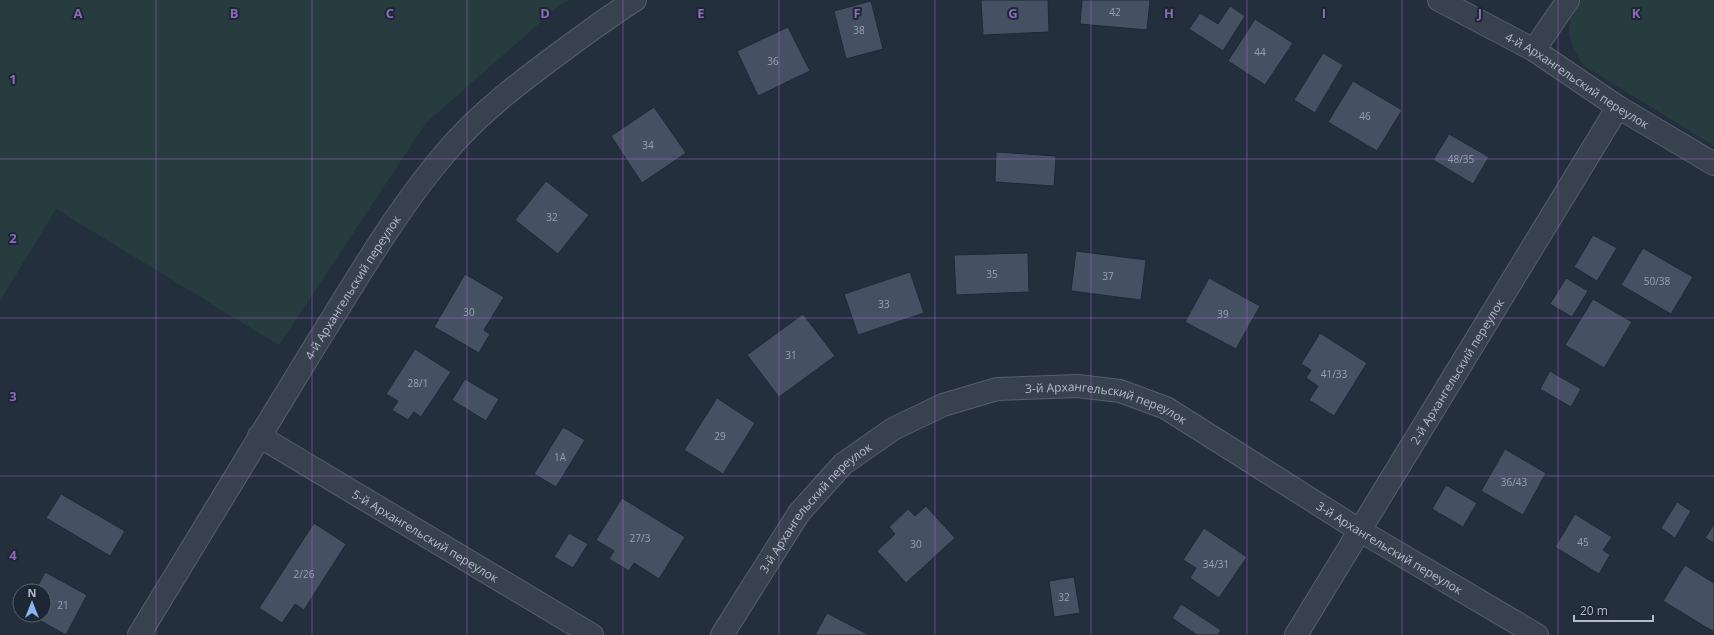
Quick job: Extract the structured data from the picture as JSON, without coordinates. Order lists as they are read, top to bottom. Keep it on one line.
{"streets":{"street":["4-й Архангельский переулок","2-й Архангельский переулок","3-й Архангельский переулок","5-й Архангельский переулок"]},"crossings":[["4-й Архангельский переулок","2-й Архангельский переулок"],["4-й Архангельский переулок","5-й Архангельский переулок"],["2-й Архангельский переулок","3-й Архангельский переулок"]],"house_numbers":["42","38","44","36","46","34","48/35","32","35","37","50/38","33","30","39","31","41/33","28/1","29","1А","36/43","27/3","45","30","34/31","2/26","32","21"],"scale_bar":"20 m","north":"top","grid":{"columns":["A","B","C","D","E","F","G","H","I","J","K"],"rows":["1","2","3","4"]}}
